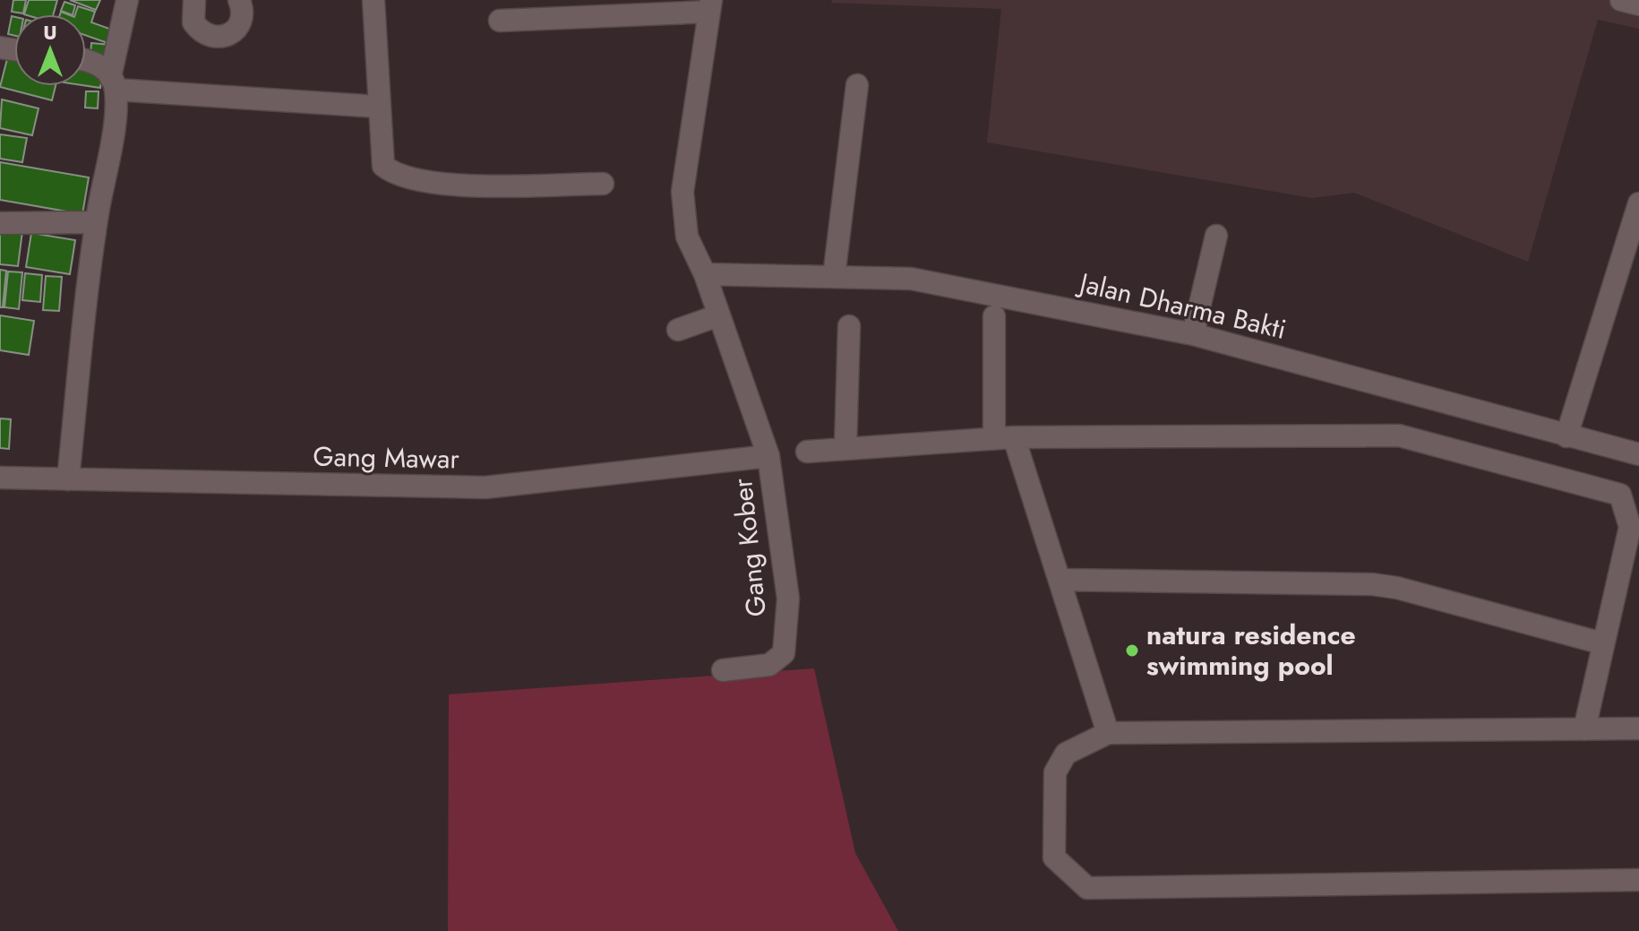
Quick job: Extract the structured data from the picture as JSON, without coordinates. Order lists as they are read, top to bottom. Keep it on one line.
{"streets":{"street":["Jalan Dharma Bakti","Gang Mawar","Gang Kober"]},"crossings":[["Jalan Dharma Bakti","Gang Kober"],["Gang Mawar","Gang Kober"]],"places":["natura residence swimming pool"],"north":"top"}
